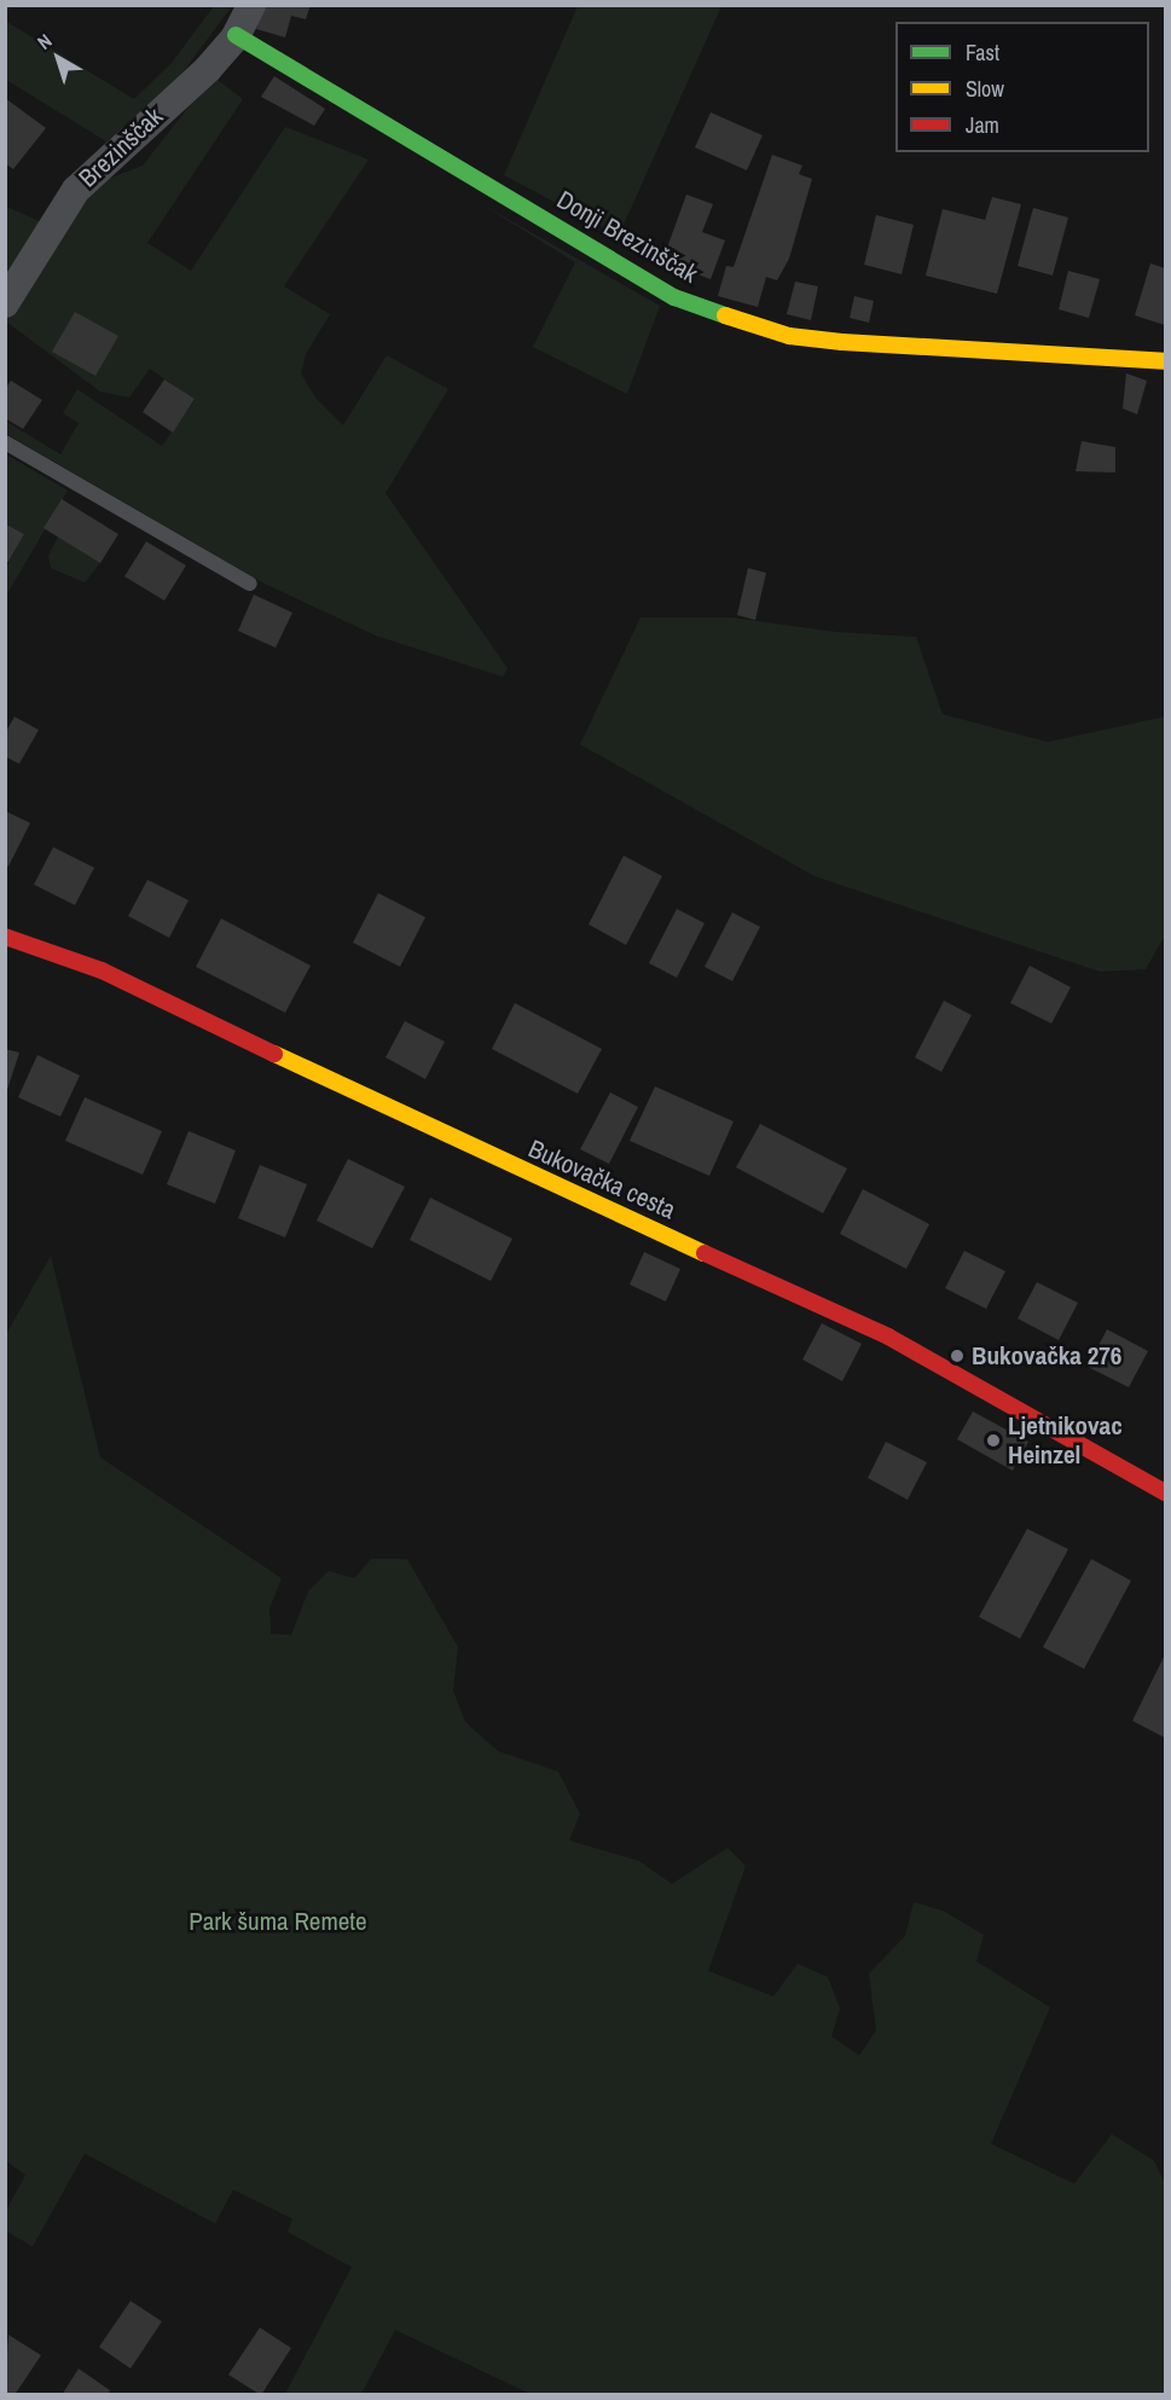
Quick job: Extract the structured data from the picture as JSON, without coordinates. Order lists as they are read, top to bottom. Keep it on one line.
{"streets":{"main road":["Donji Brezinščak","Bukovačka cesta"],"street":["Brezinščak"]},"crossings":[["Brezinščak","Donji Brezinščak"]],"parks":["Park šuma Remete"],"places":["Bukovačka 276","Ljetnikovac Heinzel"],"legend":["Fast","Slow","Jam"],"north":"top left"}
